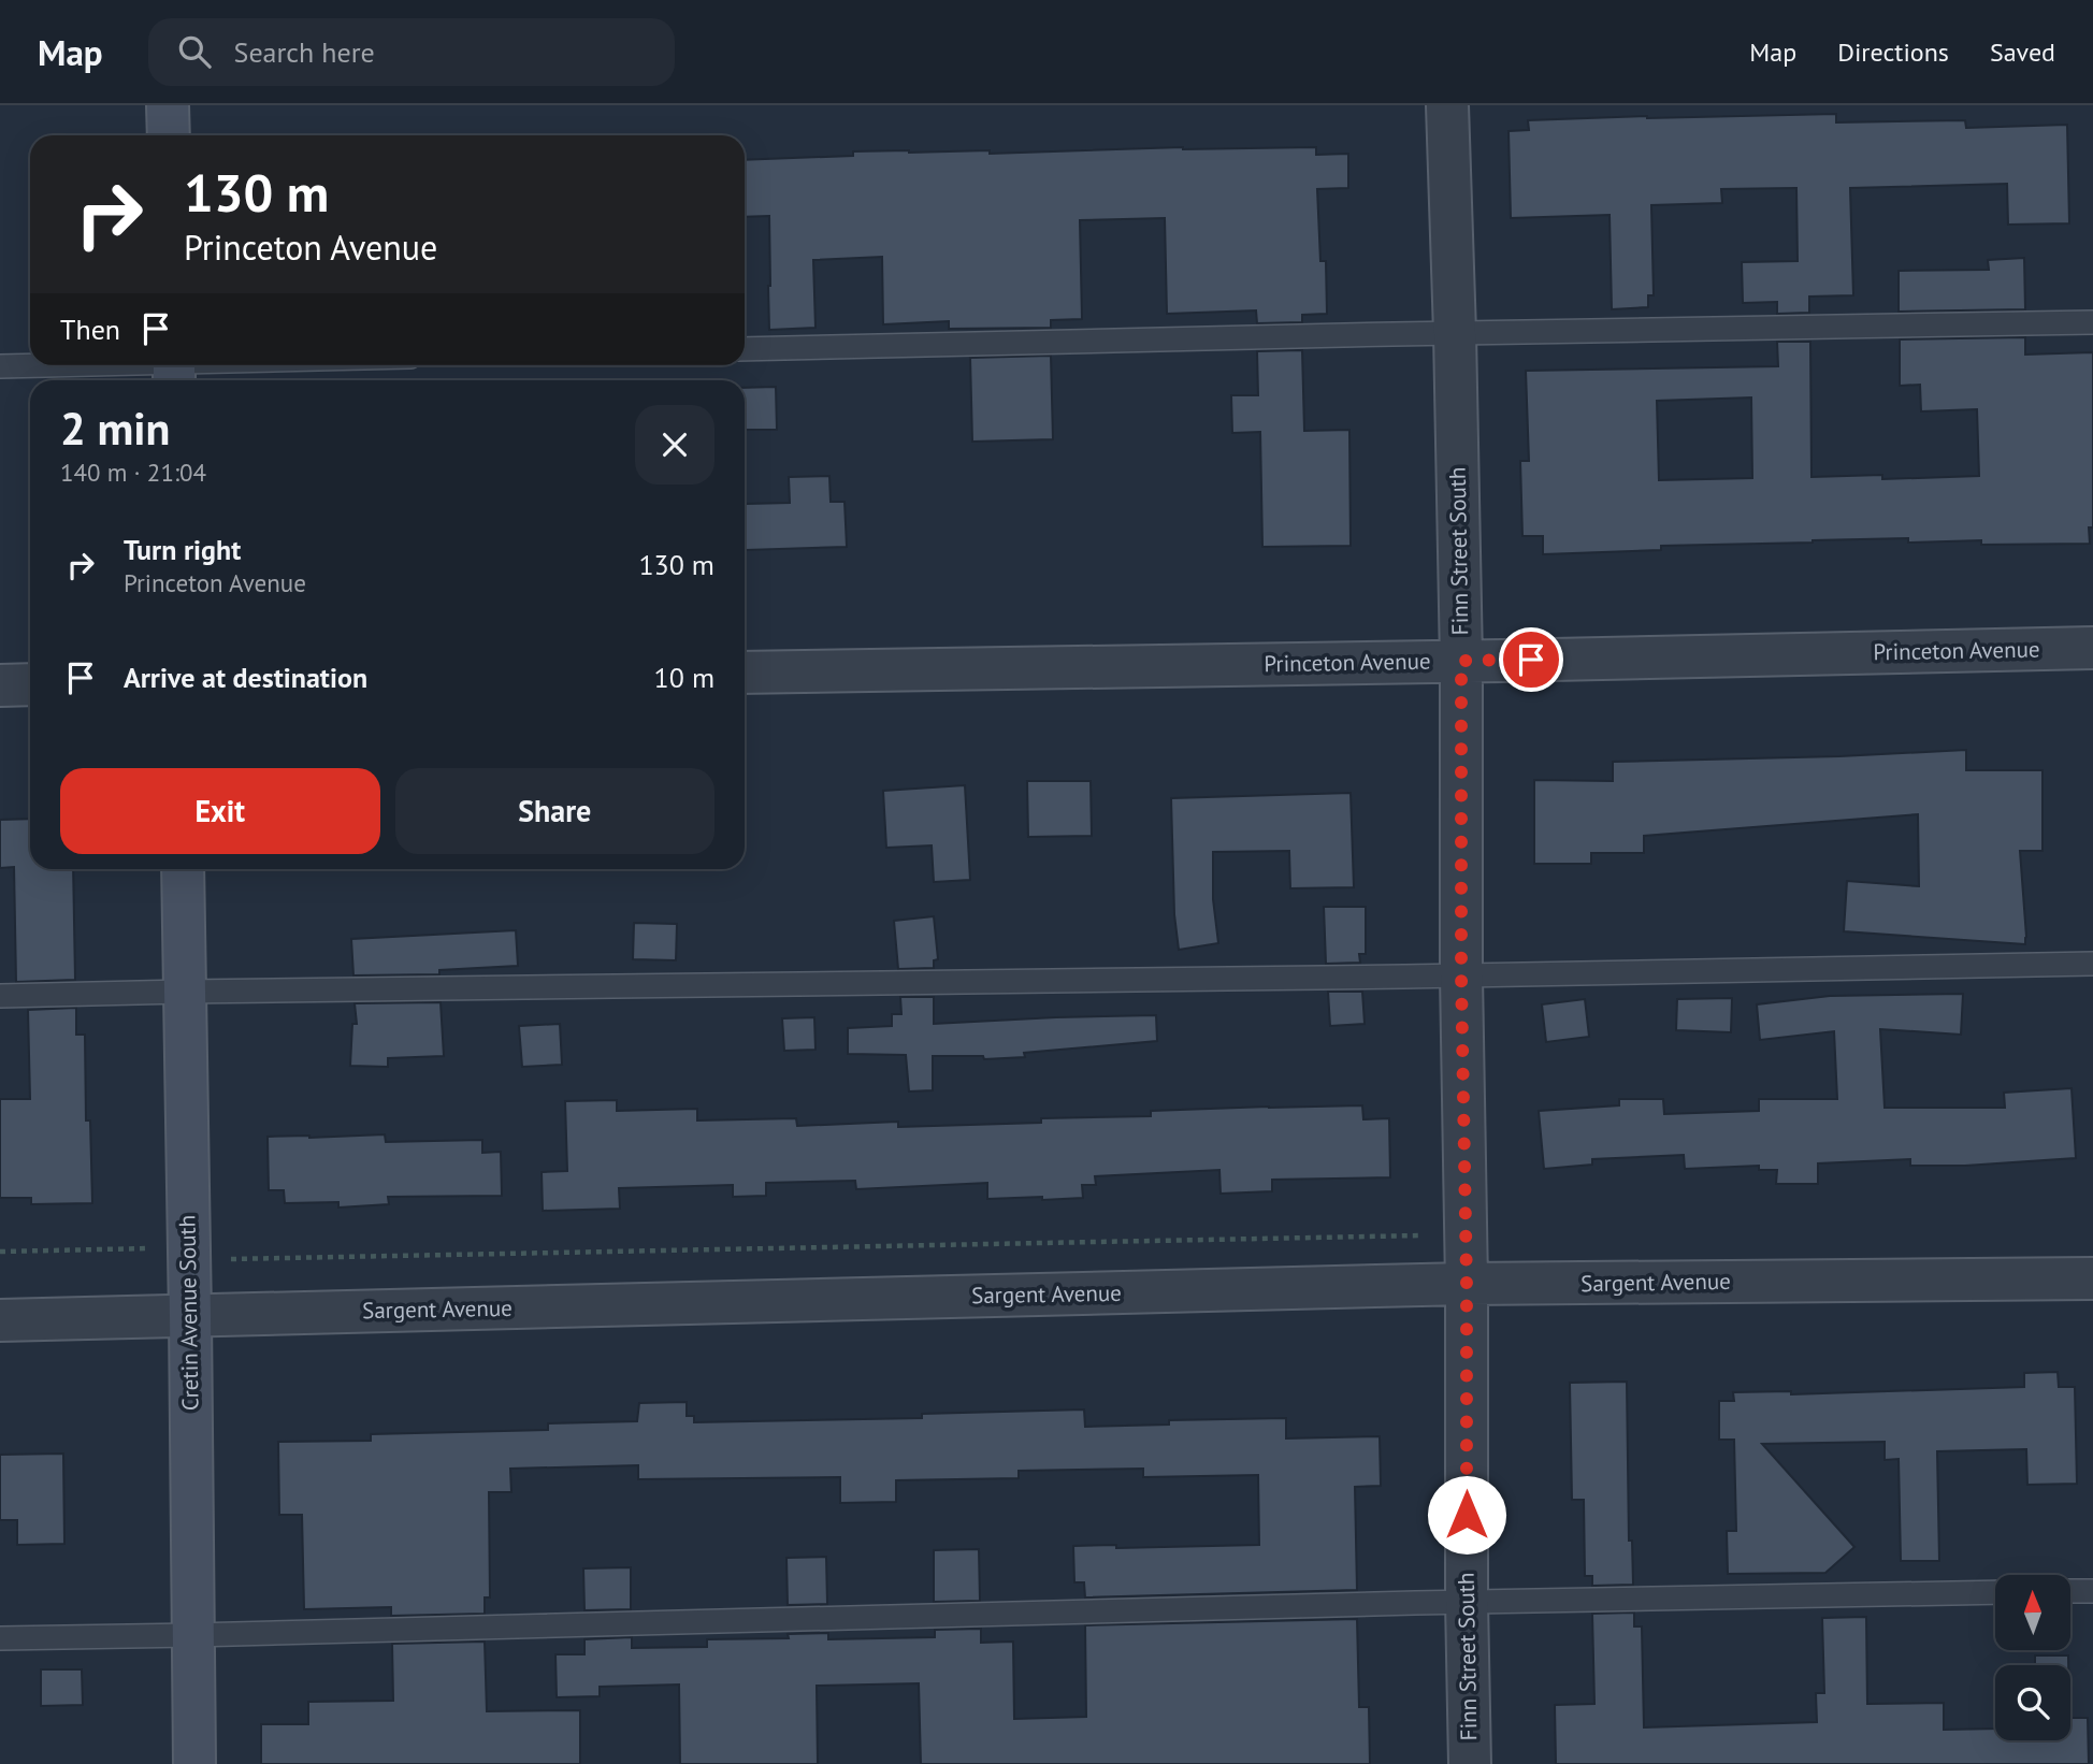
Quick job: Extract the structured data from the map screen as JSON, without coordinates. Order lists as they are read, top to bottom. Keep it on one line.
{"streets":{"main road":["Cretin Avenue South"],"street":["Finn Street South","Princeton Avenue","Sargent Avenue"]},"crossings":[["Finn Street South","Princeton Avenue"],["Finn Street South","Sargent Avenue"],["Sargent Avenue","Cretin Avenue South"]],"north":"top","page":{"header":"Map","search":"Search here","nav":["Map","Directions","Saved"],"turn":["130 m","Princeton Avenue"],"then":"Then","heading":["2 min","140 m · 21:04"],"list":[{"name":"Turn right","note":"Princeton Avenue","value":"130 m"},{"name":"Arrive at destination","value":"10 m"}],"buttons":["Exit","Share"]}}
